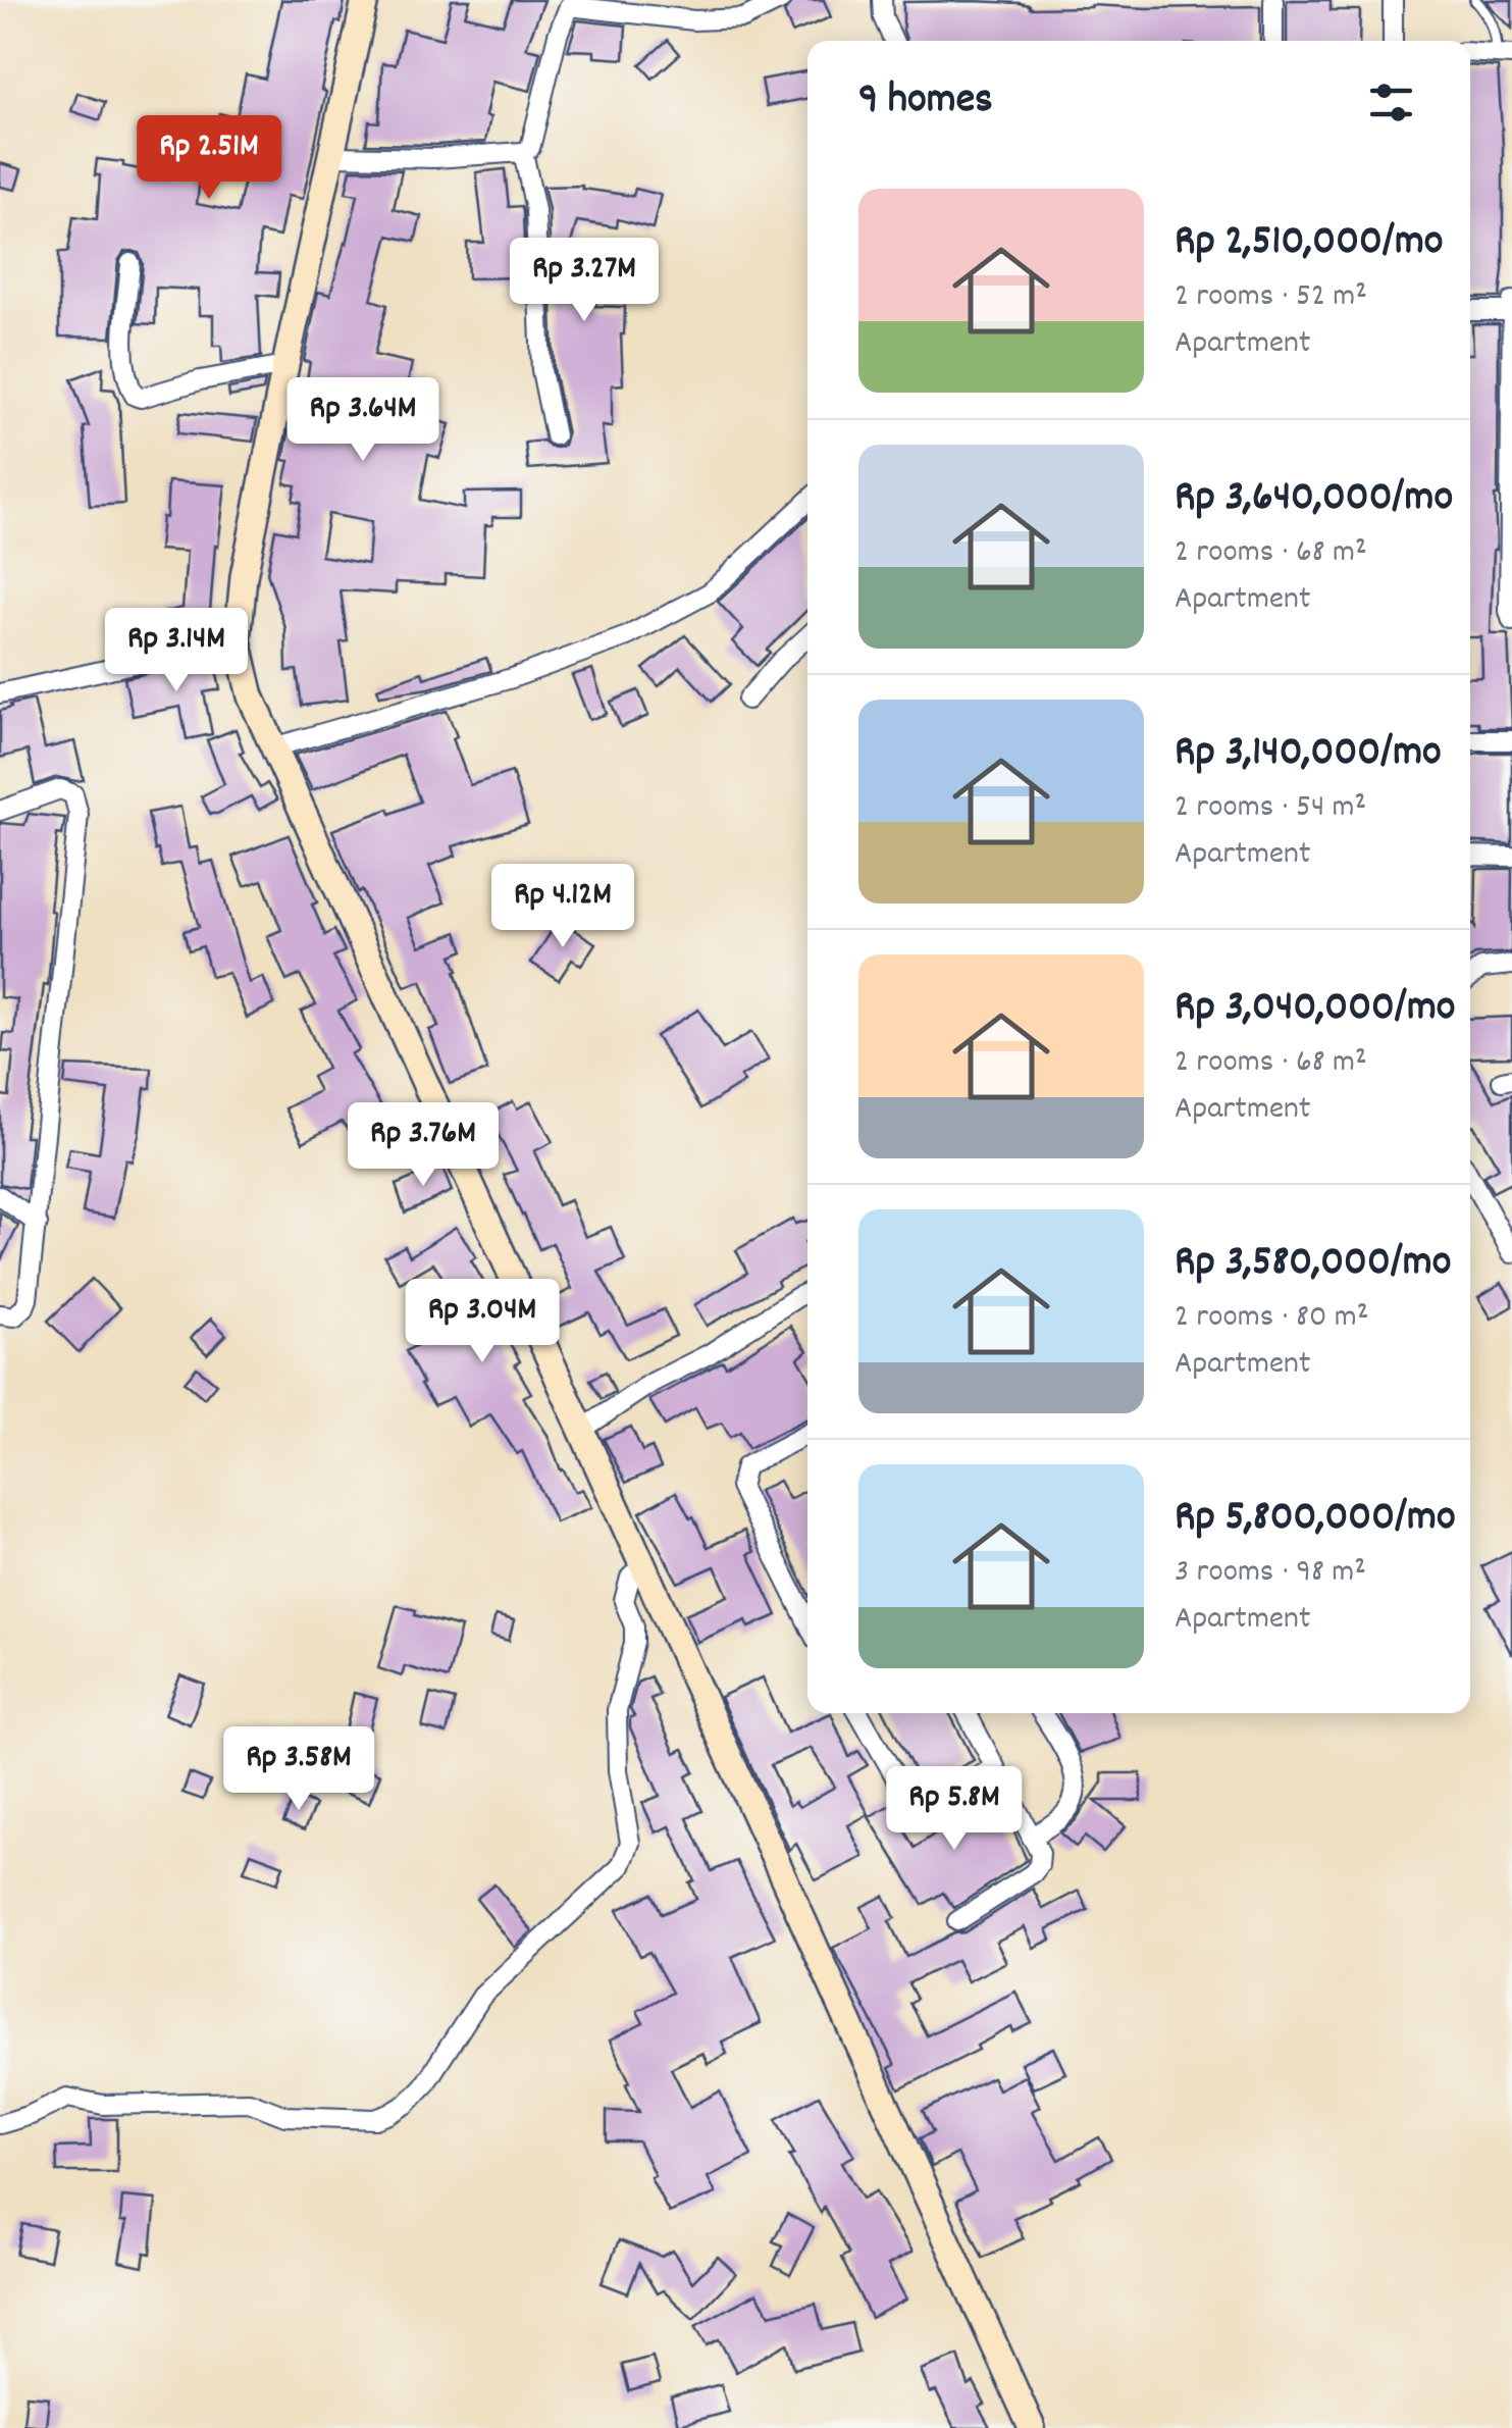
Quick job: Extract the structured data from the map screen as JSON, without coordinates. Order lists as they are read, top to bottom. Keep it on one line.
{"page":{"heading":"9 homes","price":["Rp 2.51M","Rp 3.27M","Rp 3.64M","Rp 3.14M","Rp 4.12M","Rp 3.76M","Rp 3.04M","Rp 3.58M","Rp 5.8M"],"list":[{"name":"Rp 2,510,000/mo","note":"2 rooms · 52 m² · Apartment"},{"name":"Rp 3,640,000/mo","note":"2 rooms · 68 m² · Apartment"},{"name":"Rp 3,140,000/mo","note":"2 rooms · 54 m² · Apartment"},{"name":"Rp 3,040,000/mo","note":"2 rooms · 68 m² · Apartment"},{"name":"Rp 3,580,000/mo","note":"2 rooms · 80 m² · Apartment"},{"name":"Rp 5,800,000/mo","note":"3 rooms · 98 m² · Apartment"}]}}
